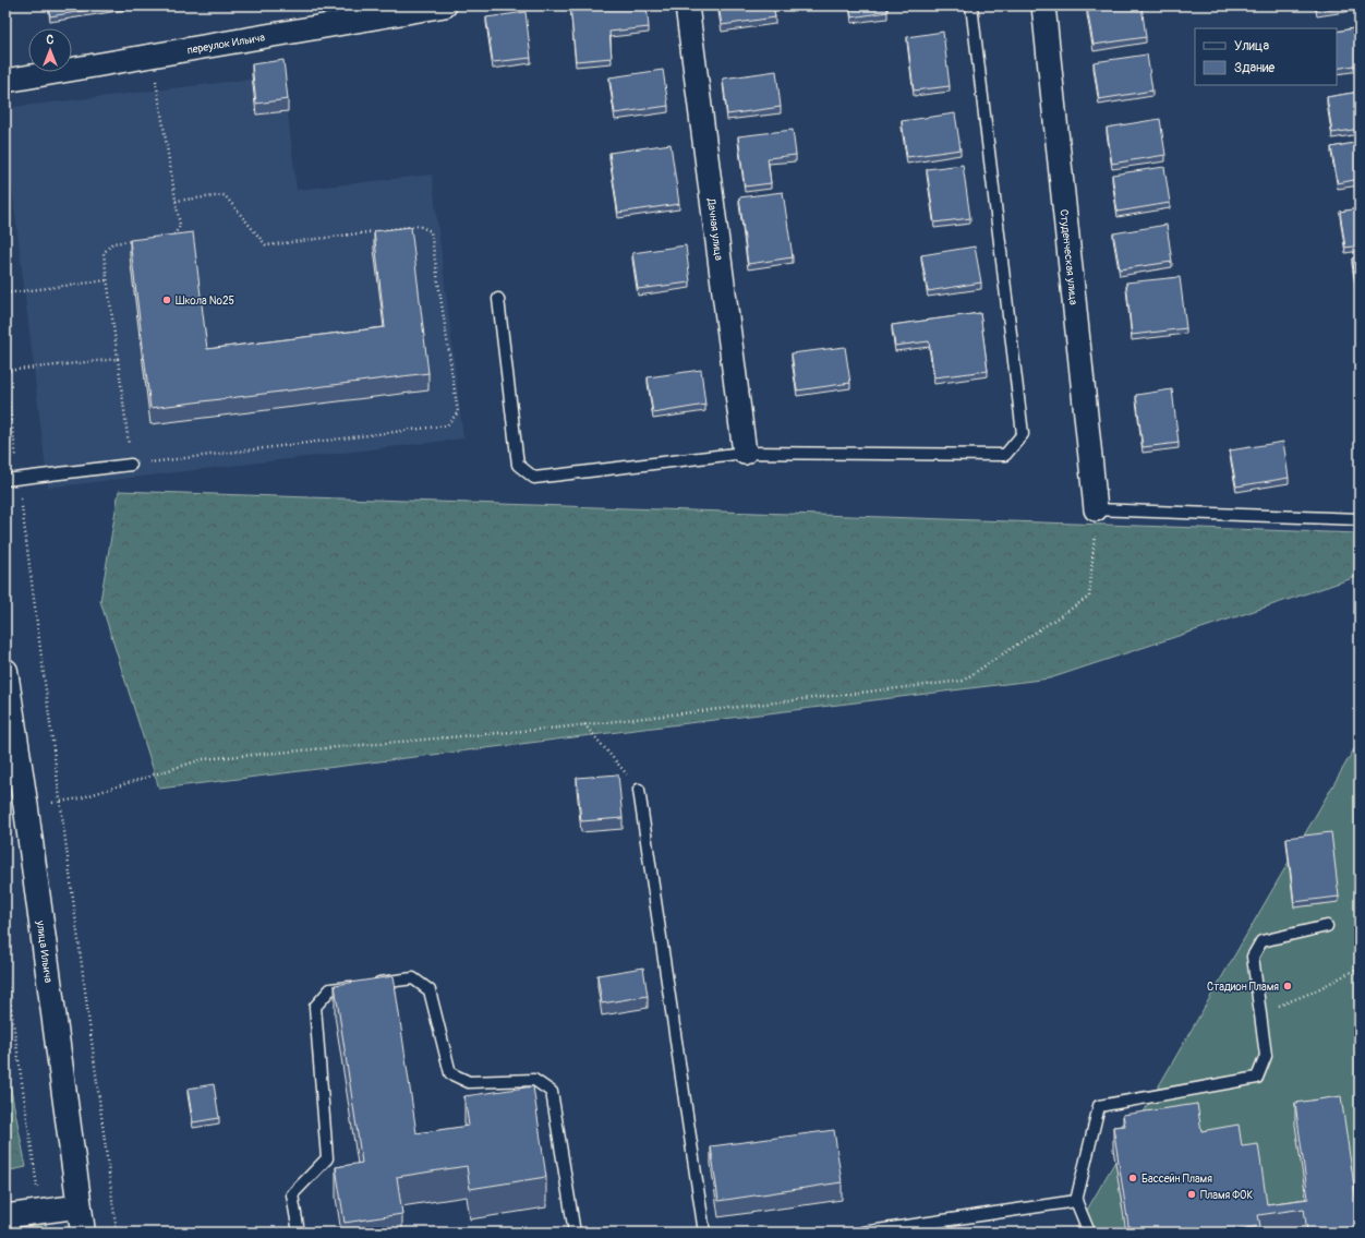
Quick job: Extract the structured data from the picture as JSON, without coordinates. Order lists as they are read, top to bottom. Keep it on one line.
{"streets":{"street":["переулок Ильича","Дачная улица","Студенческая улица","улица Ильича"]},"places":["Школа №25","Стадион Пламя","Бассейн Пламя","Пламя ФОК"],"legend":["Улица","Здание"],"north":"top"}
